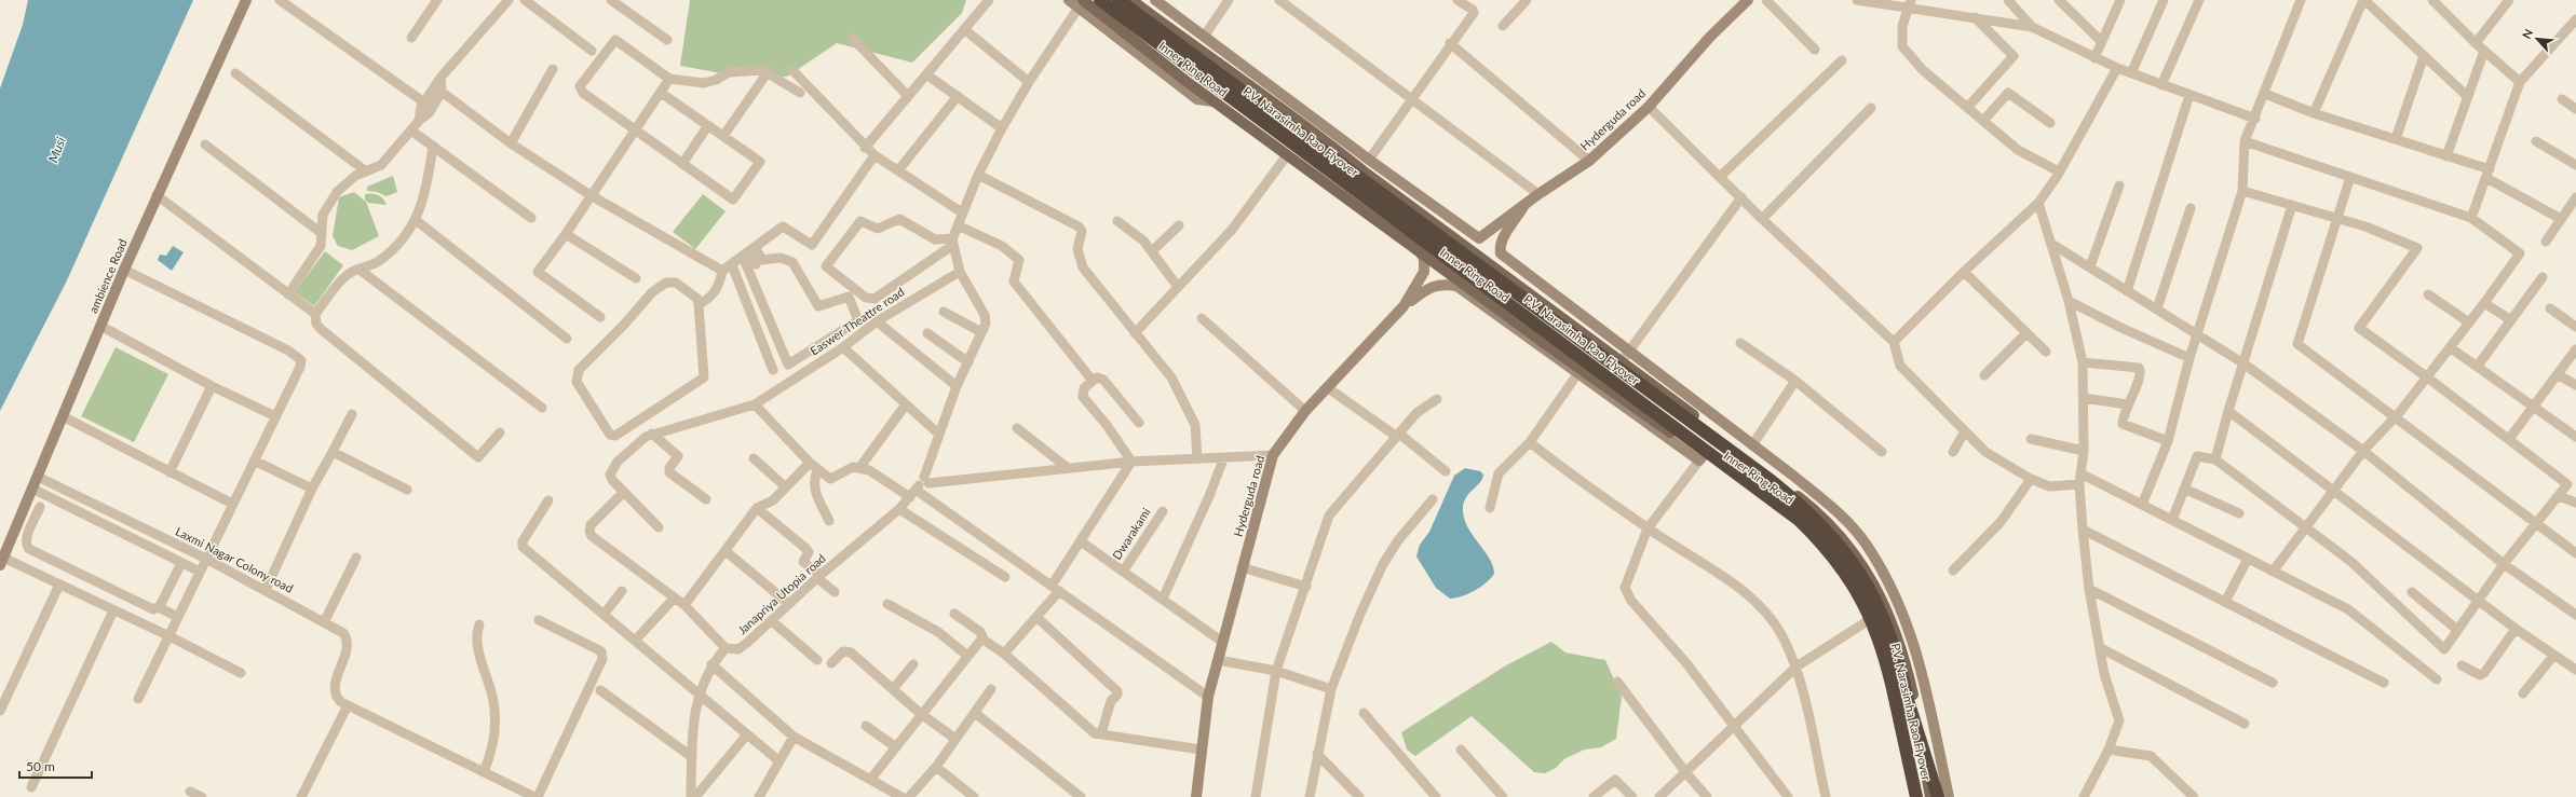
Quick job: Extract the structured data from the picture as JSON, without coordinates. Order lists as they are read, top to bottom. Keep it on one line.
{"streets":{"highway":["P.V. Narasimha Rao Flyover"],"main road":["Inner Ring Road"],"street":["Hyderguda road","ambience Road","Easwer Theattre road","Dwarakami","Laxmi Nagar Colony road","Janapriya Utopia road"]},"crossings":[["Inner Ring Road","Hyderguda road"],["Inner Ring Road","P.V. Narasimha Rao Flyover"],["ambience Road","Laxmi Nagar Colony road"]],"water":["Musi"],"scale_bar":"50 m","north":"top left"}
